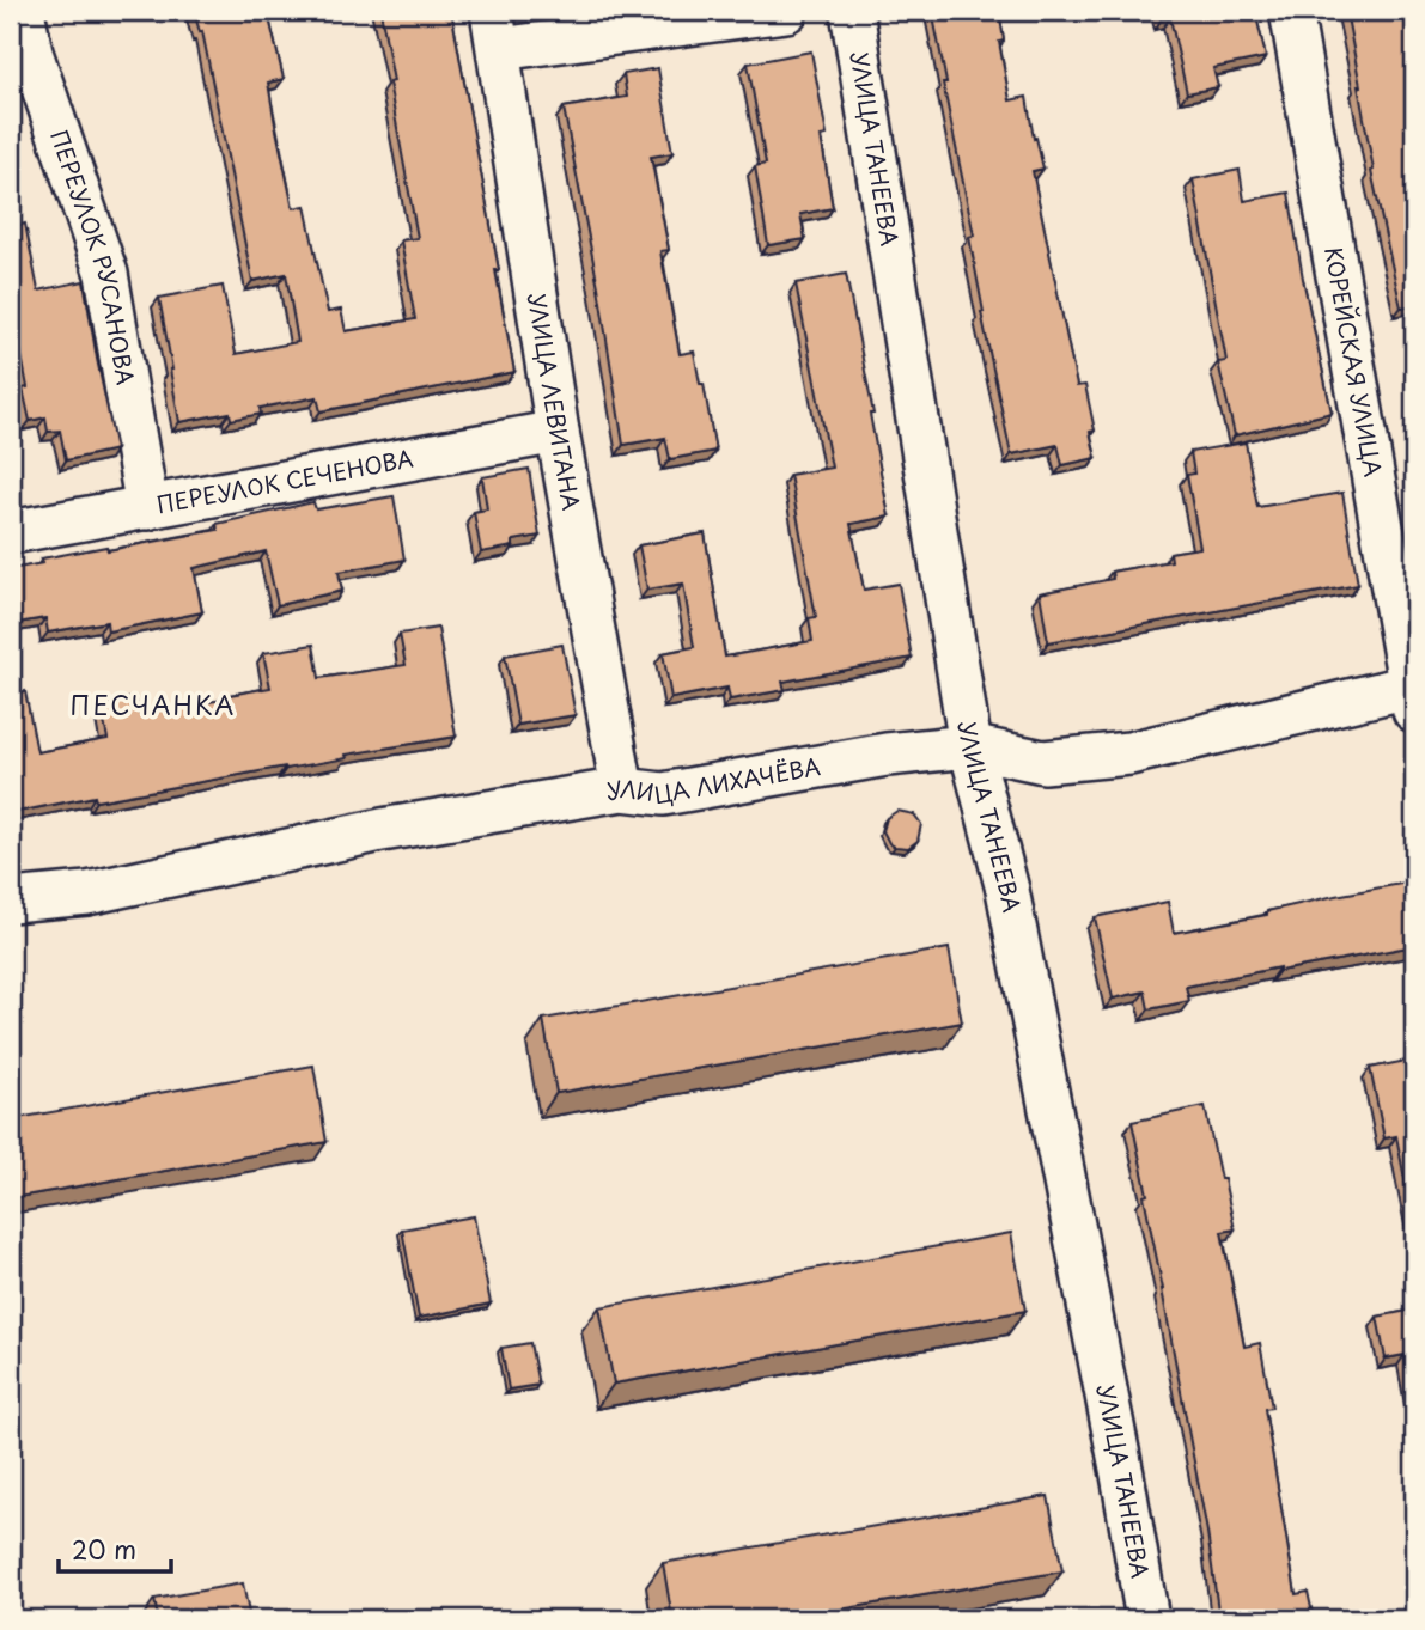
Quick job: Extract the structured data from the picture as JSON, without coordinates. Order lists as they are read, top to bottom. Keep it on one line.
{"streets":{"street":["УЛИЦА ТАНЕЕВА","ПЕРЕУЛОК РУСАНОВА","КОРЕЙСКАЯ УЛИЦА","УЛИЦА ЛЕВИТАНА","ПЕРЕУЛОК СЕЧЕНОВА","УЛИЦА ЛИХАЧЁВА"]},"crossings":[["УЛИЦА ТАНЕЕВА","УЛИЦА ЛИХАЧЁВА"],["ПЕРЕУЛОК РУСАНОВА","ПЕРЕУЛОК СЕЧЕНОВА"],["КОРЕЙСКАЯ УЛИЦА","УЛИЦА ЛИХАЧЁВА"],["УЛИЦА ЛЕВИТАНА","ПЕРЕУЛОК СЕЧЕНОВА"],["УЛИЦА ЛЕВИТАНА","УЛИЦА ЛИХАЧЁВА"]],"districts":["ПЕСЧАНКА"],"scale_bar":"20 m"}
